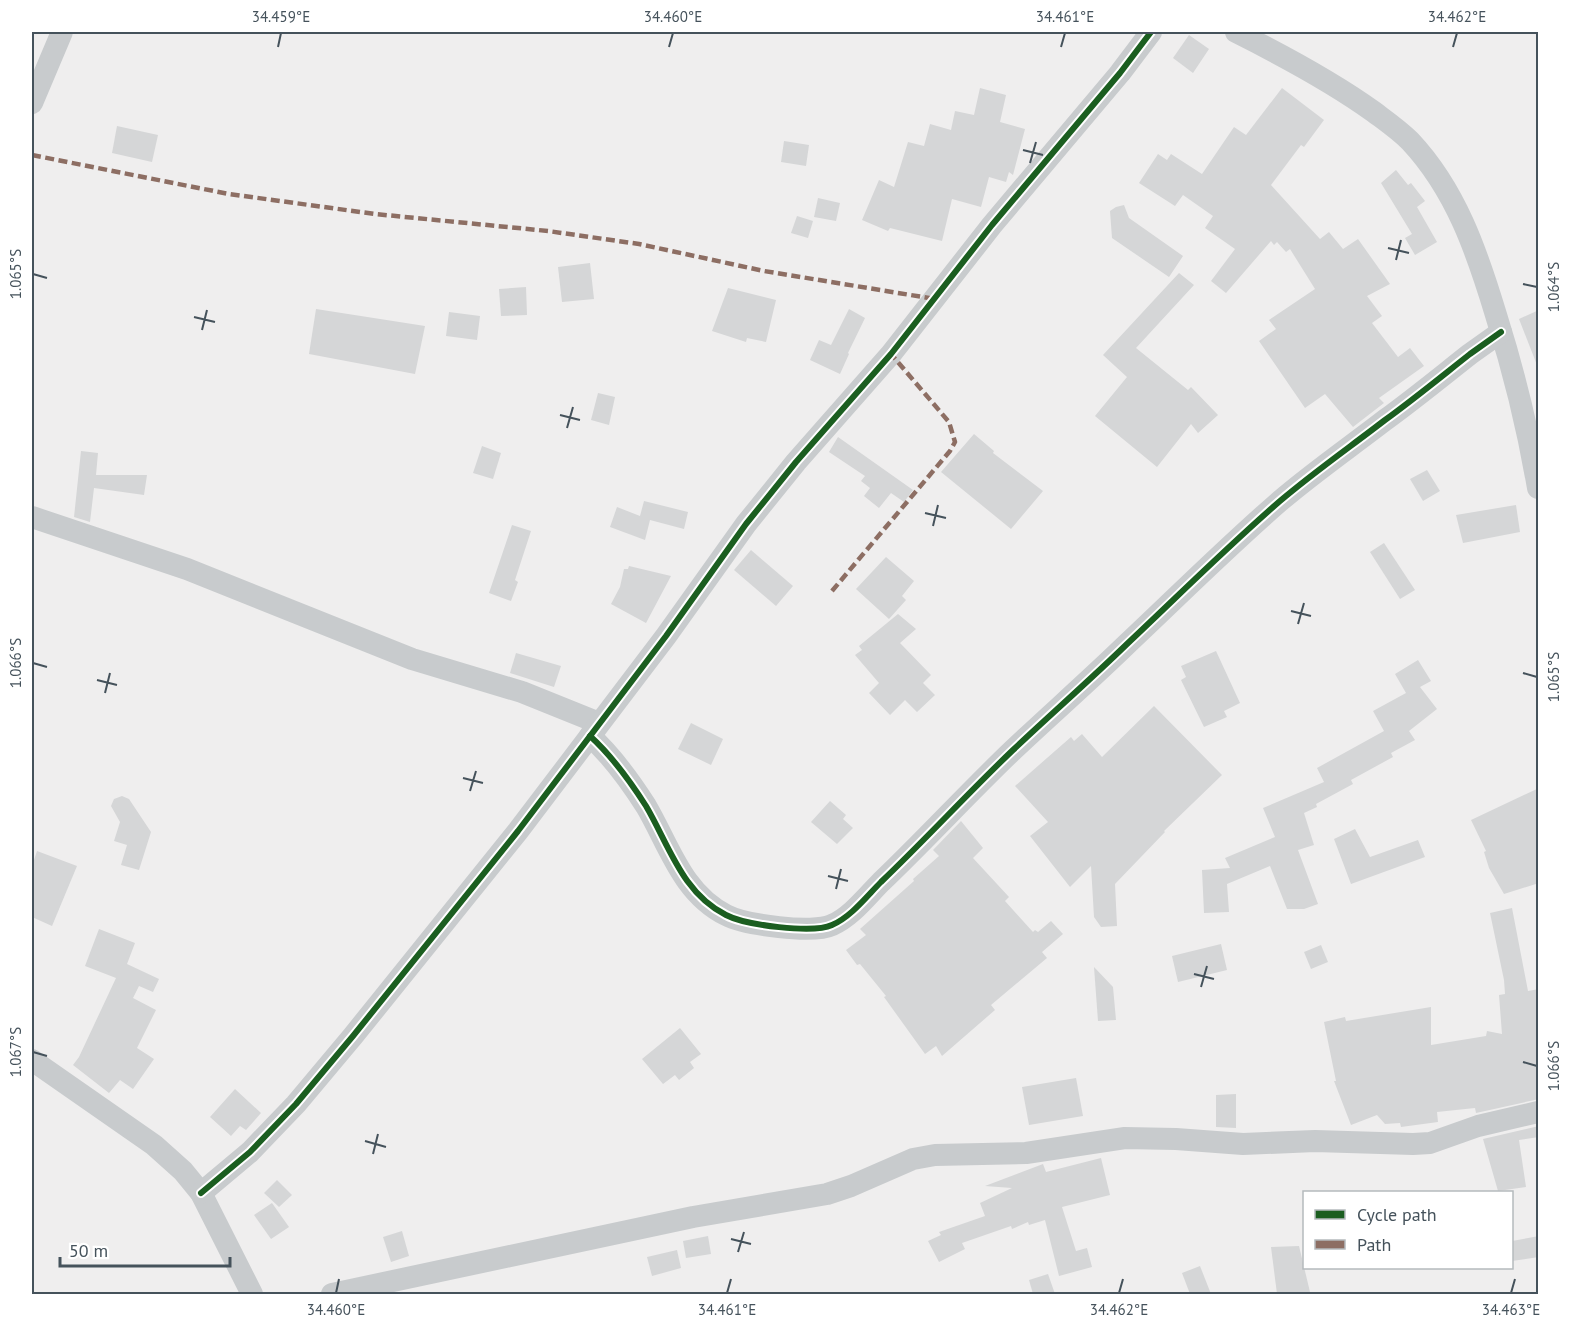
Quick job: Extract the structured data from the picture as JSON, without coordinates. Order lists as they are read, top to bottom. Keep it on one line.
{"legend":["Cycle path","Path"],"scale_bar":"50 m","coordinates":["34.459°E","34.460°E","34.461°E","34.462°E","1.065°S","1.064°S","1.066°S","1.067°S","34.463°E"]}
